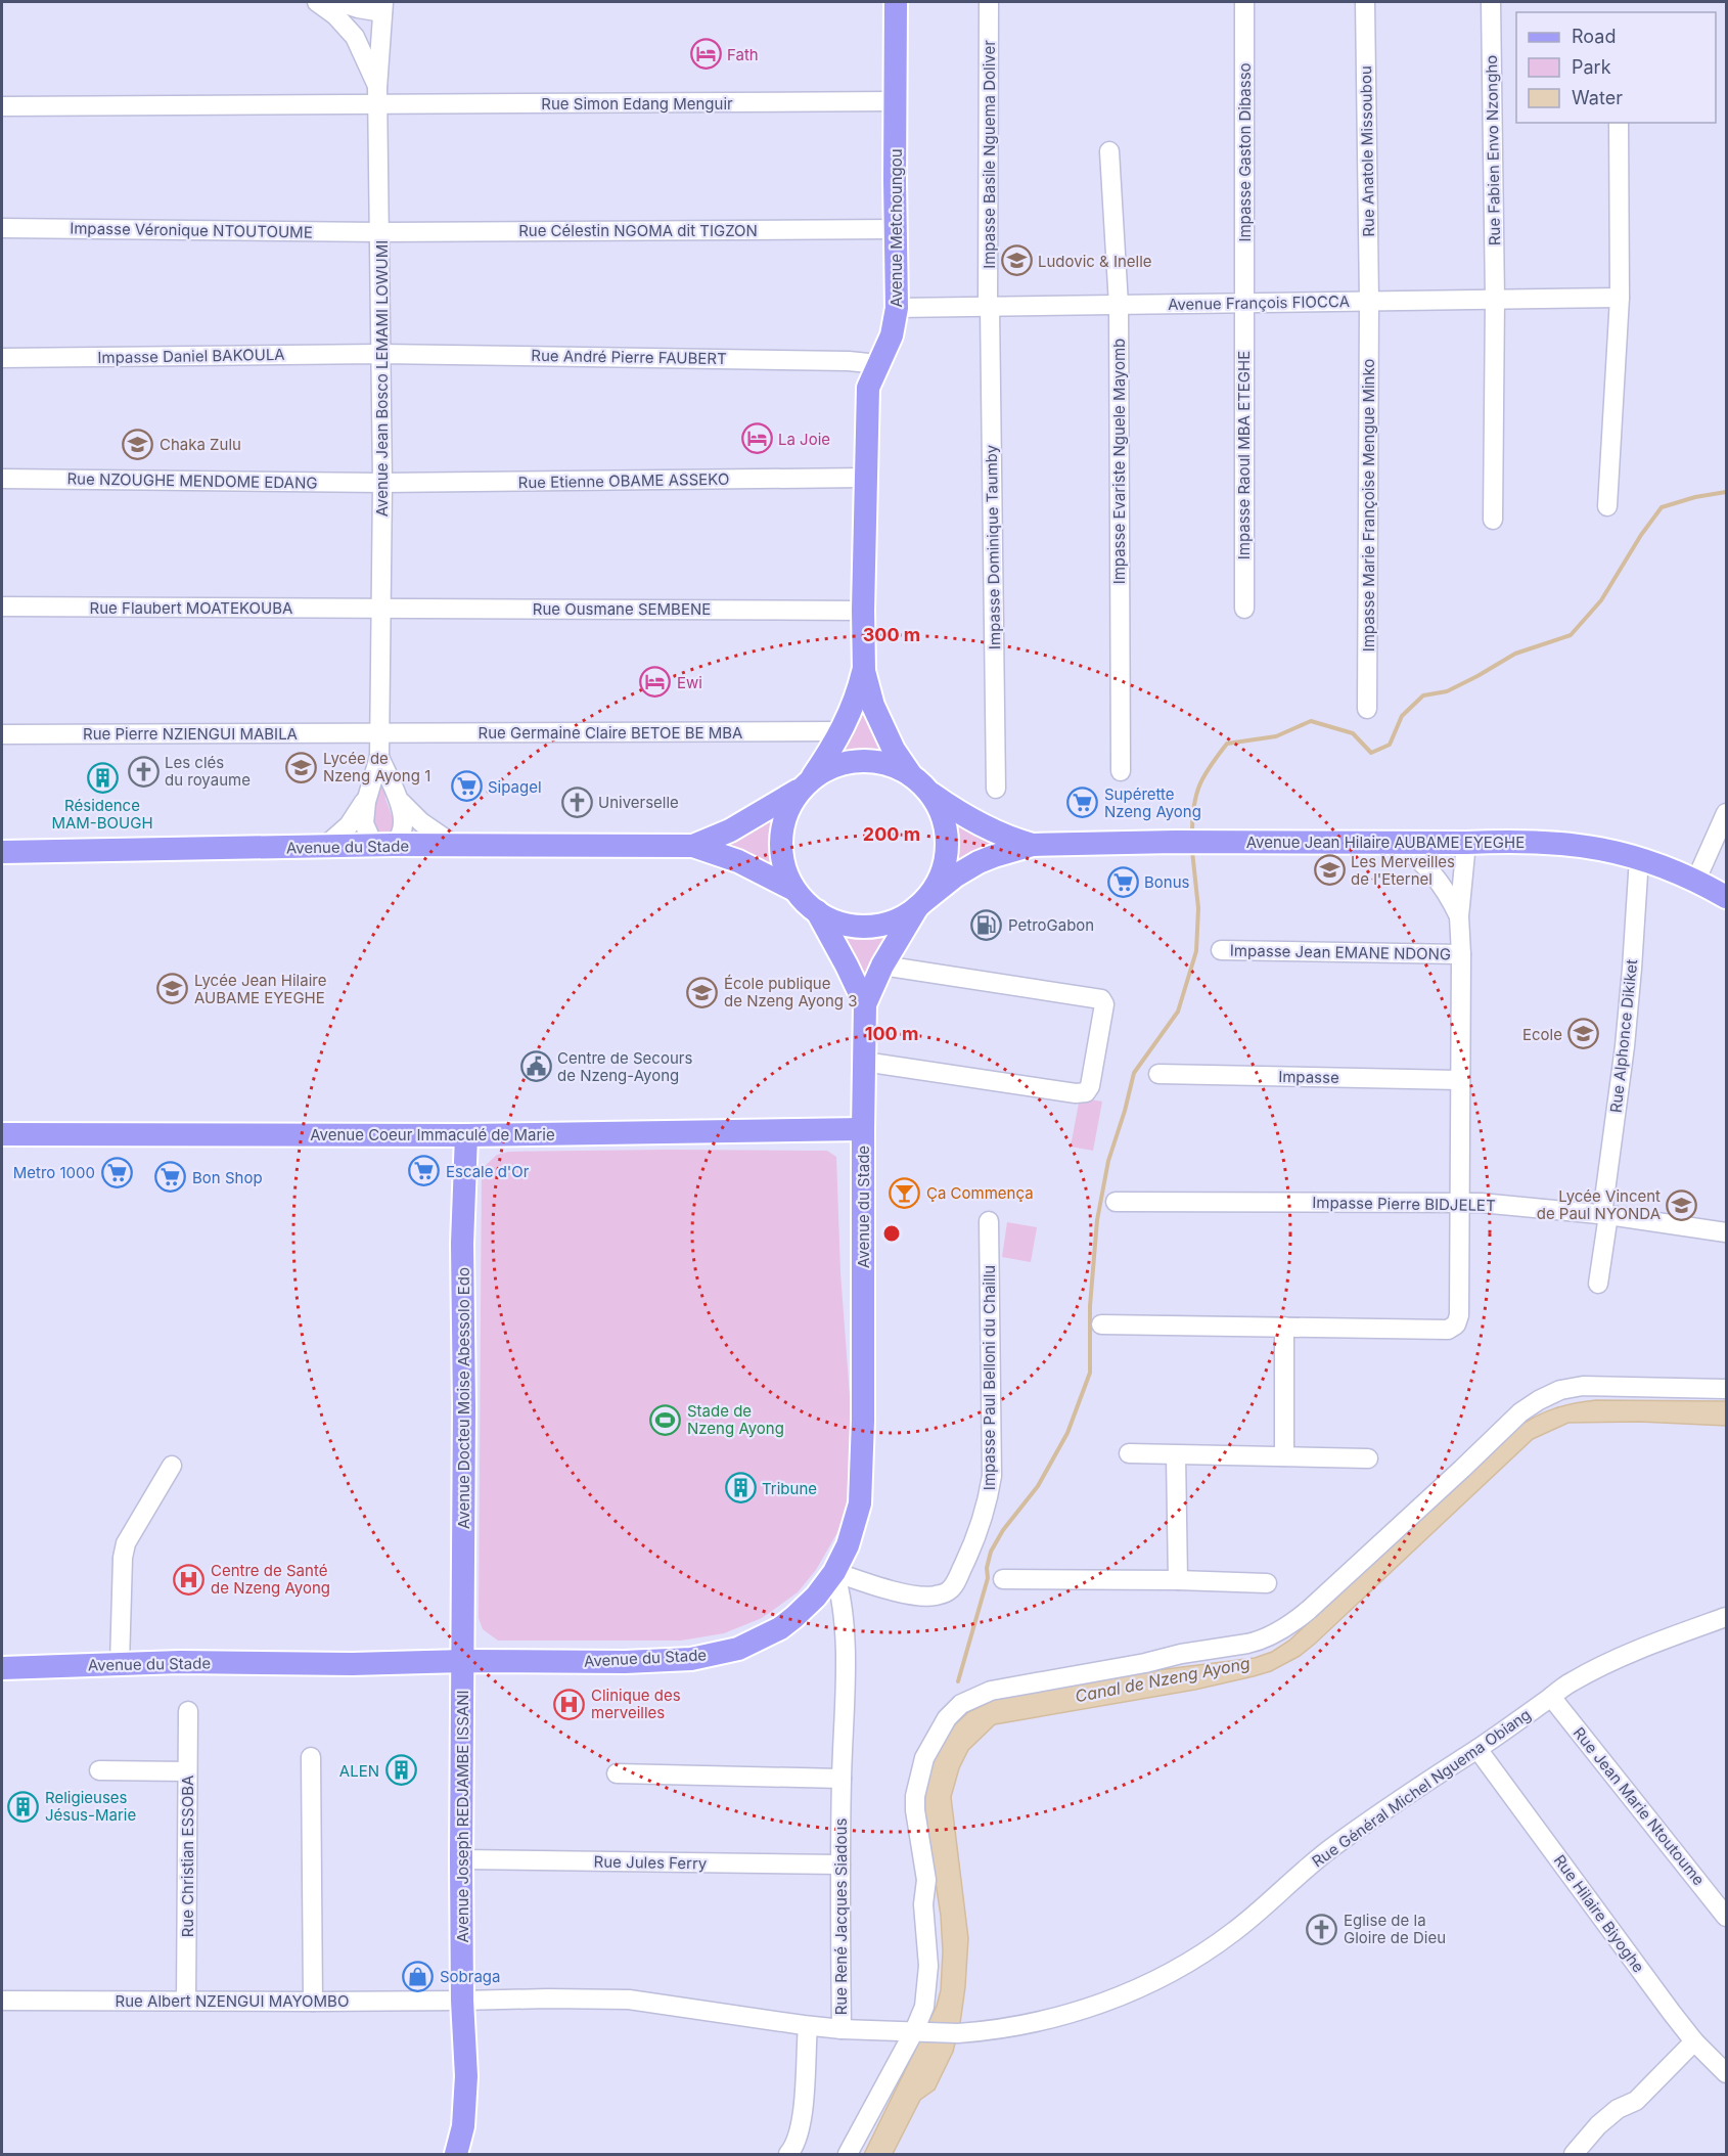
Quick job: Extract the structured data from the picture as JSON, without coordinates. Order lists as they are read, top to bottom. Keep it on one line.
{"streets":{"main road":["Avenue Metchoungou","Avenue Jean Hilaire AUBAME EYEGHE","Avenue du Stade","Avenue Coeur Immaculé de Marie","Avenue Docteu Moise Abessolo Edo","Avenue Joseph REDJAMBE ISSANI"],"street":["Rue Simon Edang Menguir","Rue Fabien Envo Nzongho","Rue Anatole Missoubou","Impasse Gaston Dibasso","Impasse Basile Nguema Doliver","Impasse Véronique NTOUTOUME","Rue Célestin NGOMA dit TIGZON","Avenue François FIOCCA","Impasse Daniel BAKOULA","Rue André Pierre FAUBERT","Avenue Jean Bosco LEMAMI LOWUMI","Impasse Raoul MBA ETEGHE","Impasse Evariste Nguele Mayomb","Rue NZOUGHE MENDOME EDANG","Rue Etienne OBAME ASSEKO","Impasse Marie Françoise Mengue Minko","Impasse Dominique Taumby","Rue Flaubert MOATEKOUBA","Rue Ousmane SEMBENE","Rue Germaine Claire BETOE BE MBA","Rue Pierre NZIENGUI MABILA","Impasse Jean EMANE NDONG","Rue Alphonce Dikiket","Impasse","Impasse Pierre BIDJELET","Impasse Paul Belloni du Chaillu","Rue Général Michel Nguema Obiang","Rue Jean Marie Ntoutoume","Rue Christian ESSOBA","Rue Jules Ferry","Rue Hilaire Biyoghe","Rue René Jacques Siadous","Rue Albert NZENGUI MAYOMBO"]},"crossings":[["Rue Simon Edang Menguir","Avenue Metchoungou"],["Rue Simon Edang Menguir","Avenue Jean Bosco LEMAMI LOWUMI"],["Rue Fabien Envo Nzongho","Avenue François FIOCCA"],["Rue Anatole Missoubou","Avenue François FIOCCA"],["Rue Anatole Missoubou","Impasse Marie Françoise Mengue Minko"],["Impasse Gaston Dibasso","Avenue François FIOCCA"],["Impasse Gaston Dibasso","Impasse Raoul MBA ETEGHE"],["Impasse Basile Nguema Doliver","Avenue François FIOCCA"],["Impasse Basile Nguema Doliver","Impasse Dominique Taumby"],["Avenue Metchoungou","Rue Célestin NGOMA dit TIGZON"],["Avenue Metchoungou","Avenue François FIOCCA"],["Avenue Metchoungou","Rue André Pierre FAUBERT"],["Avenue Metchoungou","Rue Etienne OBAME ASSEKO"],["Avenue Metchoungou","Rue Ousmane SEMBENE"],["Impasse Véronique NTOUTOUME","Rue Célestin NGOMA dit TIGZON"],["Impasse Véronique NTOUTOUME","Avenue Jean Bosco LEMAMI LOWUMI"],["Rue Célestin NGOMA dit TIGZON","Avenue Jean Bosco LEMAMI LOWUMI"],["Avenue François FIOCCA","Impasse Raoul MBA ETEGHE"],["Avenue François FIOCCA","Impasse Evariste Nguele Mayomb"],["Avenue François FIOCCA","Impasse Marie Françoise Mengue Minko"],["Avenue François FIOCCA","Impasse Dominique Taumby"],["Impasse Daniel BAKOULA","Rue André Pierre FAUBERT"],["Impasse Daniel BAKOULA","Avenue Jean Bosco LEMAMI LOWUMI"],["Rue André Pierre FAUBERT","Avenue Jean Bosco LEMAMI LOWUMI"],["Avenue Jean Bosco LEMAMI LOWUMI","Rue NZOUGHE MENDOME EDANG"],["Avenue Jean Bosco LEMAMI LOWUMI","Rue Etienne OBAME ASSEKO"],["Avenue Jean Bosco LEMAMI LOWUMI","Rue Flaubert MOATEKOUBA"],["Avenue Jean Bosco LEMAMI LOWUMI","Rue Ousmane SEMBENE"],["Avenue Jean Bosco LEMAMI LOWUMI","Rue Germaine Claire BETOE BE MBA"],["Avenue Jean Bosco LEMAMI LOWUMI","Rue Pierre NZIENGUI MABILA"],["Rue NZOUGHE MENDOME EDANG","Rue Etienne OBAME ASSEKO"],["Rue Flaubert MOATEKOUBA","Rue Ousmane SEMBENE"],["Rue Germaine Claire BETOE BE MBA","Rue Pierre NZIENGUI MABILA"],["Avenue Jean Hilaire AUBAME EYEGHE","Rue Alphonce Dikiket"],["Avenue du Stade","Avenue Coeur Immaculé de Marie"],["Avenue du Stade","Impasse Paul Belloni du Chaillu"],["Avenue du Stade","Avenue Docteu Moise Abessolo Edo"],["Avenue du Stade","Avenue Joseph REDJAMBE ISSANI"],["Avenue du Stade","Rue René Jacques Siadous"],["Rue Alphonce Dikiket","Impasse Pierre BIDJELET"],["Avenue Coeur Immaculé de Marie","Avenue Docteu Moise Abessolo Edo"],["Impasse Paul Belloni du Chaillu","Rue René Jacques Siadous"],["Avenue Docteu Moise Abessolo Edo","Avenue Joseph REDJAMBE ISSANI"],["Rue Général Michel Nguema Obiang","Rue Jean Marie Ntoutoume"],["Rue Général Michel Nguema Obiang","Rue Hilaire Biyoghe"],["Avenue Joseph REDJAMBE ISSANI","Rue Jules Ferry"],["Avenue Joseph REDJAMBE ISSANI","Rue René Jacques Siadous"],["Avenue Joseph REDJAMBE ISSANI","Rue Albert NZENGUI MAYOMBO"],["Rue Christian ESSOBA","Rue Albert NZENGUI MAYOMBO"],["Rue Jules Ferry","Rue René Jacques Siadous"],["Rue René Jacques Siadous","Rue Albert NZENGUI MAYOMBO"]],"water":["Canal de Nzeng Ayong"],"places":{"hotel":["Fath","La Joie","Ewi"],"school or university":["Ludovic & Inelle","Chaka Zulu","Lycée de Nzeng Ayong 1","Les Merveilles de l'Eternel","Lycée Jean Hilaire AUBAME EYEGHE","École publique de Nzeng Ayong 3","Ecole","Lycée Vincent de Paul NYONDA"],"church":["Les clés du royaume","Universelle","Eglise de la Gloire de Dieu"],"building":["Résidence MAM-BOUGH","Tribune","ALEN","Religieuses Jésus-Marie"],"supermarket":["Sipagel","Supérette Nzeng Ayong","Bonus","Escale d'Or","Metro 1000","Bon Shop"],"fuel station":["PetroGabon"],"public building":["Centre de Secours de Nzeng-Ayong"],"bar":["Ça Commença"],"sports":["Stade de Nzeng Ayong"],"hospital":["Centre de Santé de Nzeng Ayong","Clinique des merveilles"],"shop":["Sobraga"]},"legend":["Road","Park","Water"],"rings":["300 m","200 m","100 m"]}
